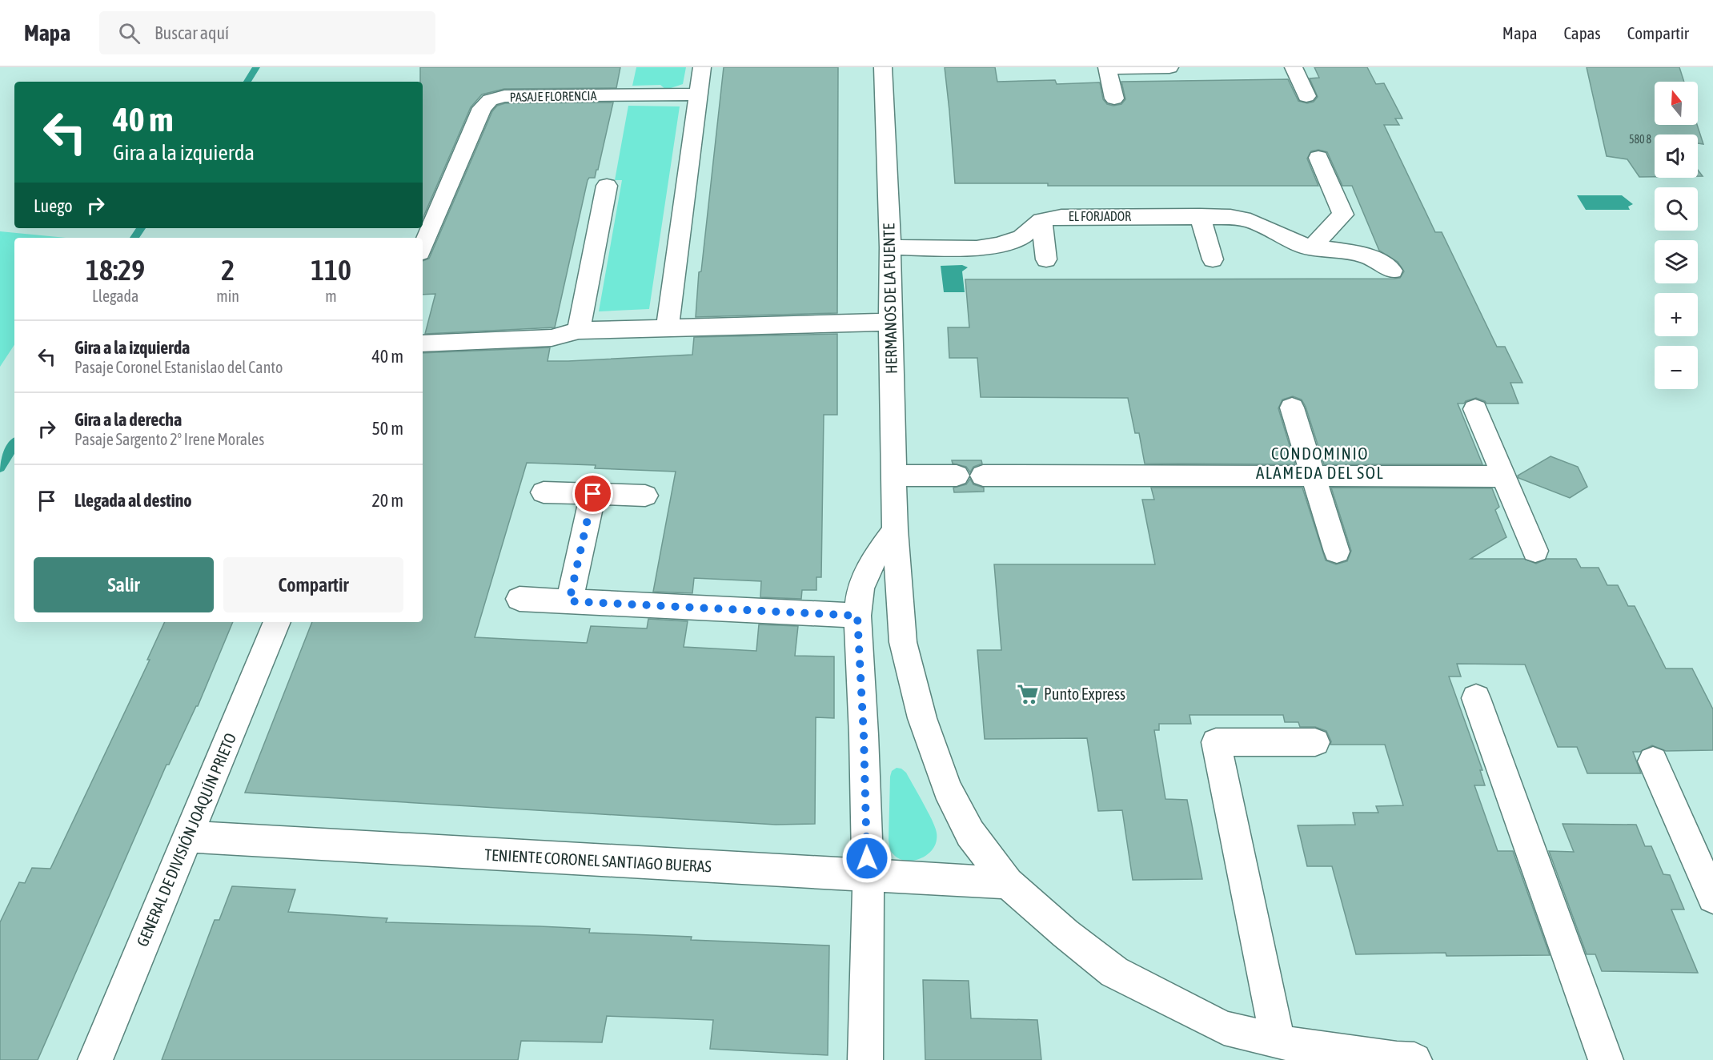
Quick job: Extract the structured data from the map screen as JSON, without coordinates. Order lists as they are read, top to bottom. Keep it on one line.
{"streets":{"street":["PASAJE FLORENCIA","EL FORJADOR","HERMANOS DE LA FUENTE","GENERAL DE DIVISIÓN JOAQUÍN PRIETO","TENIENTE CORONEL SANTIAGO BUERAS"]},"crossings":[["HERMANOS DE LA FUENTE","TENIENTE CORONEL SANTIAGO BUERAS"],["GENERAL DE DIVISIÓN JOAQUÍN PRIETO","TENIENTE CORONEL SANTIAGO BUERAS"]],"districts":["CONDOMINIO ALAMEDA DEL SOL"],"places":{"supermarket":["Punto Express"]},"house_numbers":["580 8"],"north":"top","page":{"header":"Mapa","search":"Buscar aquí","nav":["Mapa","Capas","Compartir"],"map_buttons":["+","−"],"turn":["40 m","Gira a la izquierda"],"then":"Luego","eta":["18:29","Llegada","2","min","110","m"],"list":[{"name":"Gira a la izquierda","note":"Pasaje Coronel Estanislao del Canto","value":"40 m"},{"name":"Gira a la derecha","note":"Pasaje Sargento 2° Irene Morales","value":"50 m"},{"name":"Llegada al destino","value":"20 m"}],"buttons":["Salir","Compartir"]}}
